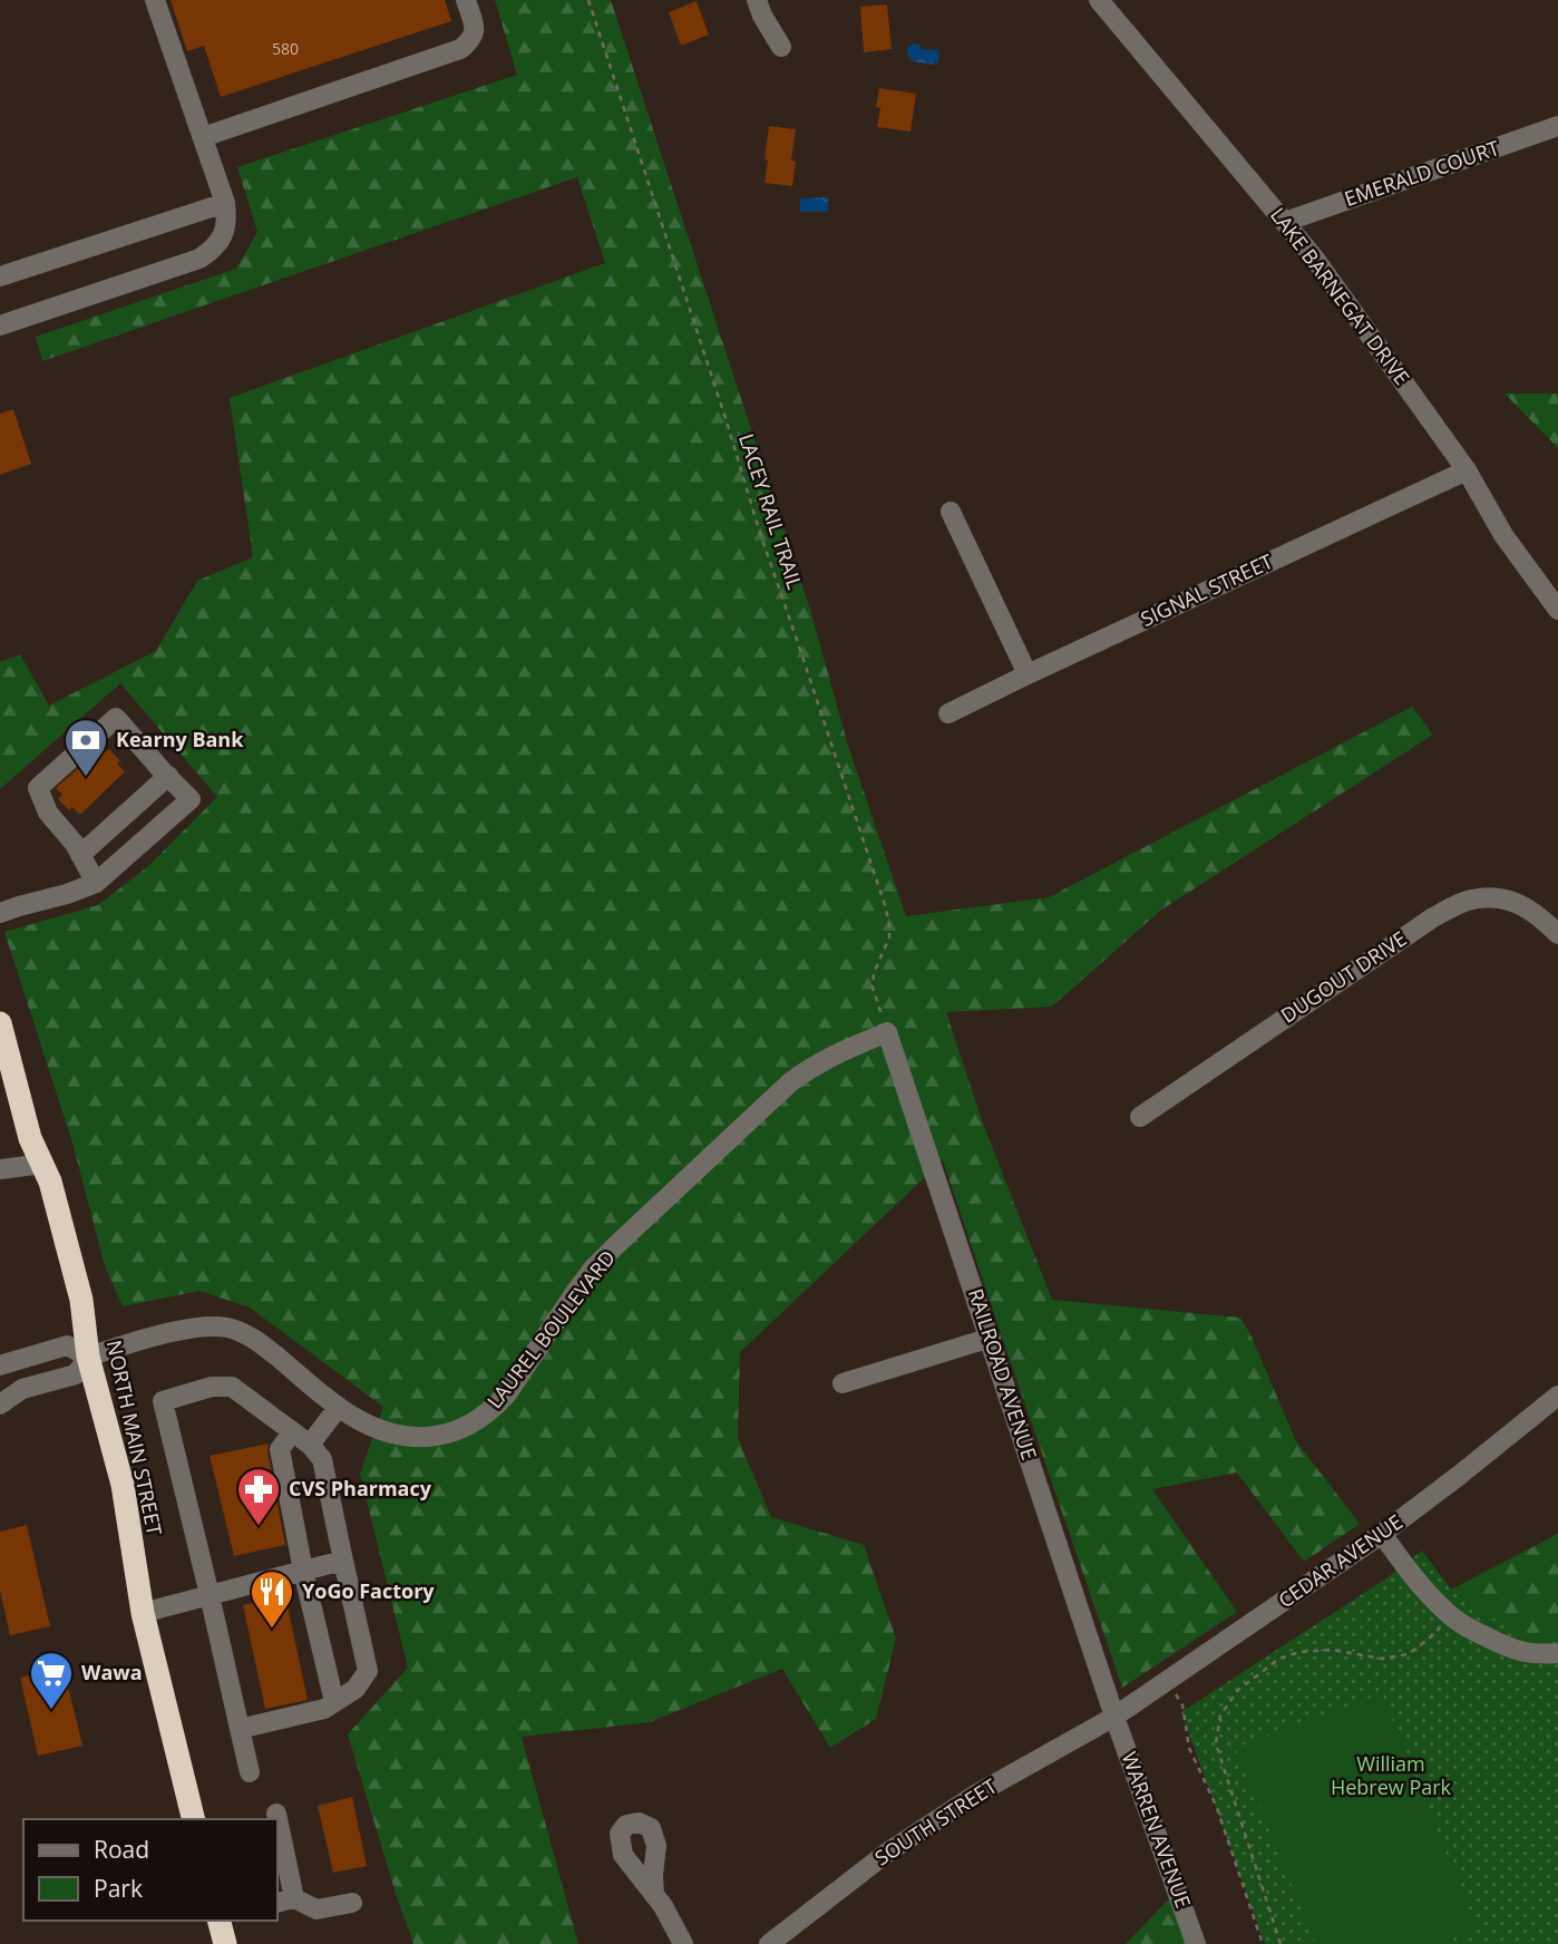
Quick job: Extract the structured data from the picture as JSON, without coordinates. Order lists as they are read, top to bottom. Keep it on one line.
{"streets":{"highway":["NORTH MAIN STREET"],"street":["EMERALD COURT","LAKE BARNEGAT DRIVE","SIGNAL STREET","DUGOUT DRIVE","LAUREL BOULEVARD","RAILROAD AVENUE","CEDAR AVENUE","SOUTH STREET","WARREN AVENUE"],"path":["LACEY RAIL TRAIL"]},"crossings":[["EMERALD COURT","LAKE BARNEGAT DRIVE"],["LAKE BARNEGAT DRIVE","SIGNAL STREET"],["LACEY RAIL TRAIL","LAUREL BOULEVARD"],["LACEY RAIL TRAIL","RAILROAD AVENUE"],["LAUREL BOULEVARD","RAILROAD AVENUE"],["LAUREL BOULEVARD","NORTH MAIN STREET"],["RAILROAD AVENUE","CEDAR AVENUE"],["RAILROAD AVENUE","SOUTH STREET"],["RAILROAD AVENUE","WARREN AVENUE"],["CEDAR AVENUE","SOUTH STREET"],["CEDAR AVENUE","WARREN AVENUE"],["SOUTH STREET","WARREN AVENUE"]],"parks":["William Hebrew Park"],"places":{"bank":["Kearny Bank"],"pharmacy":["CVS Pharmacy"],"restaurant":["YoGo Factory"],"supermarket":["Wawa"]},"house_numbers":["580"],"legend":["Road","Park"]}
